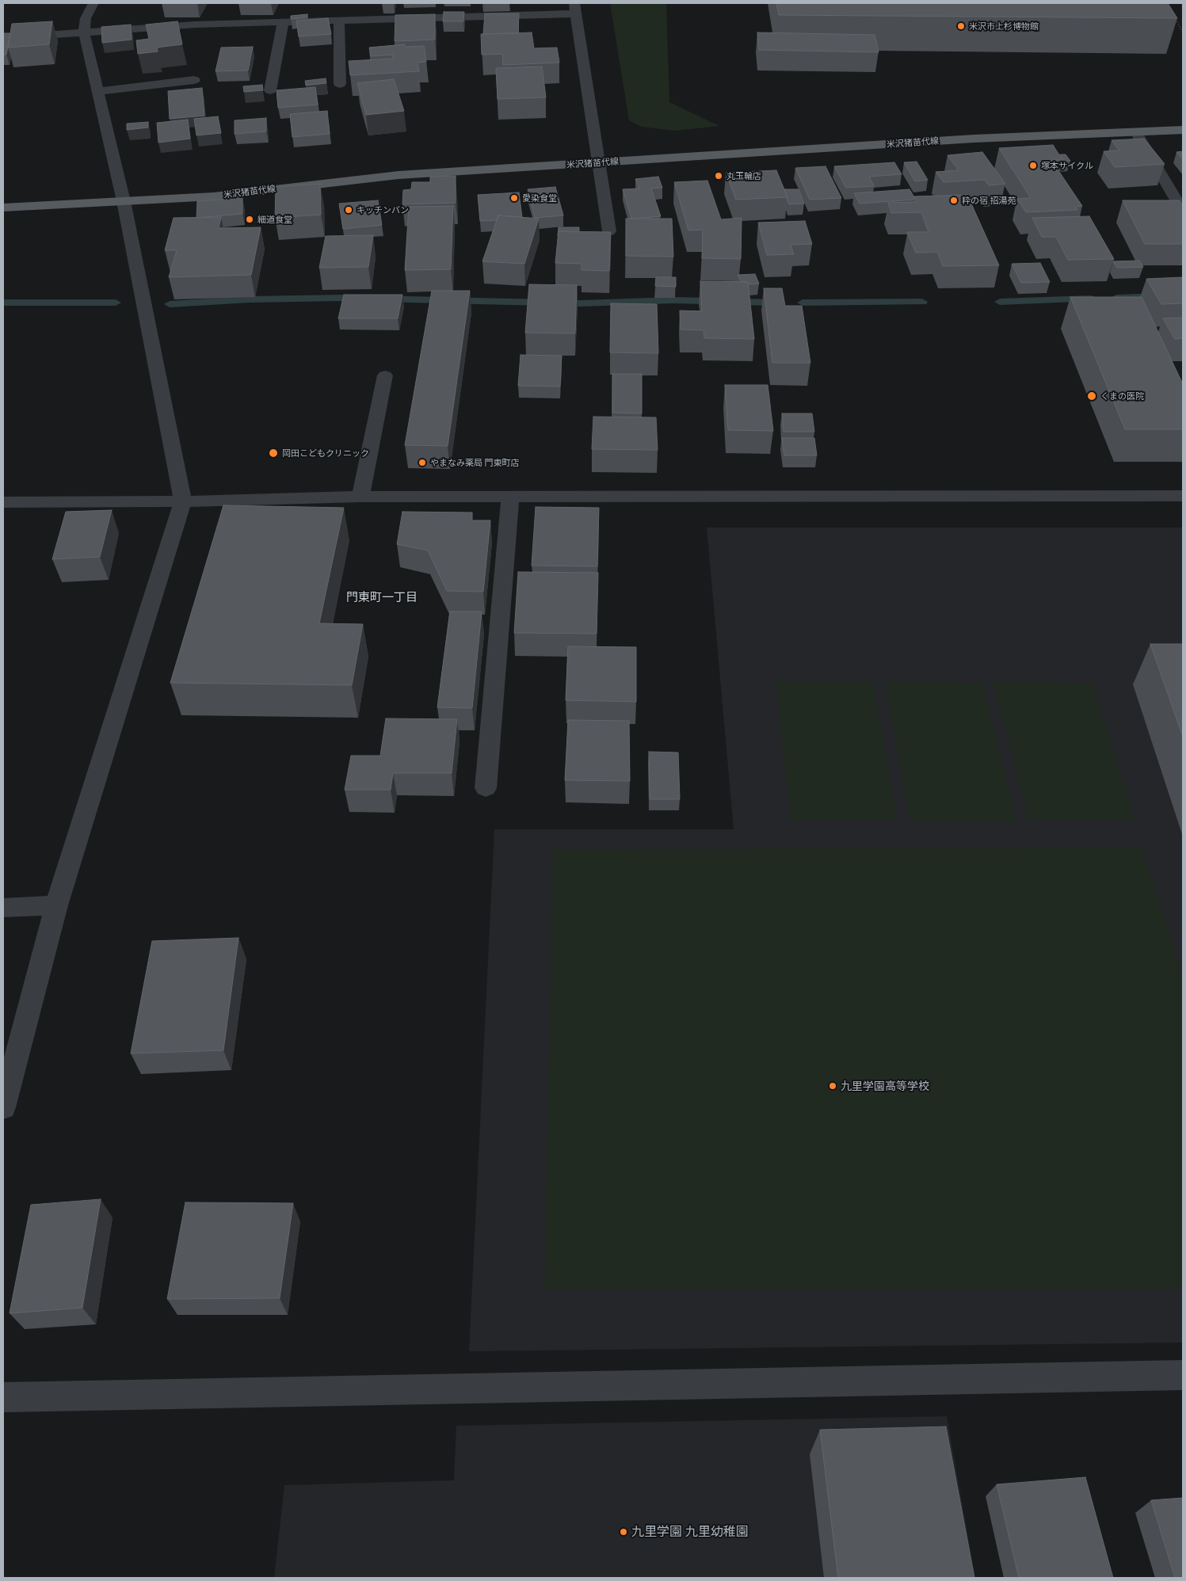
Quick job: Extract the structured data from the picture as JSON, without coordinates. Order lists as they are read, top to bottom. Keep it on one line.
{"streets":{"main road":["米沢猪苗代線"]},"districts":["門東町一丁目"],"places":["米沢市上杉博物館","塚本サイクル","丸玉輪店","愛染食堂","粋の宿 招湯苑","キッチンバン","細道食堂","くまの医院","岡田こどもクリニック","やまなみ薬局 門東町店","九里学園高等学校","九里学園 九里幼稚園"]}
